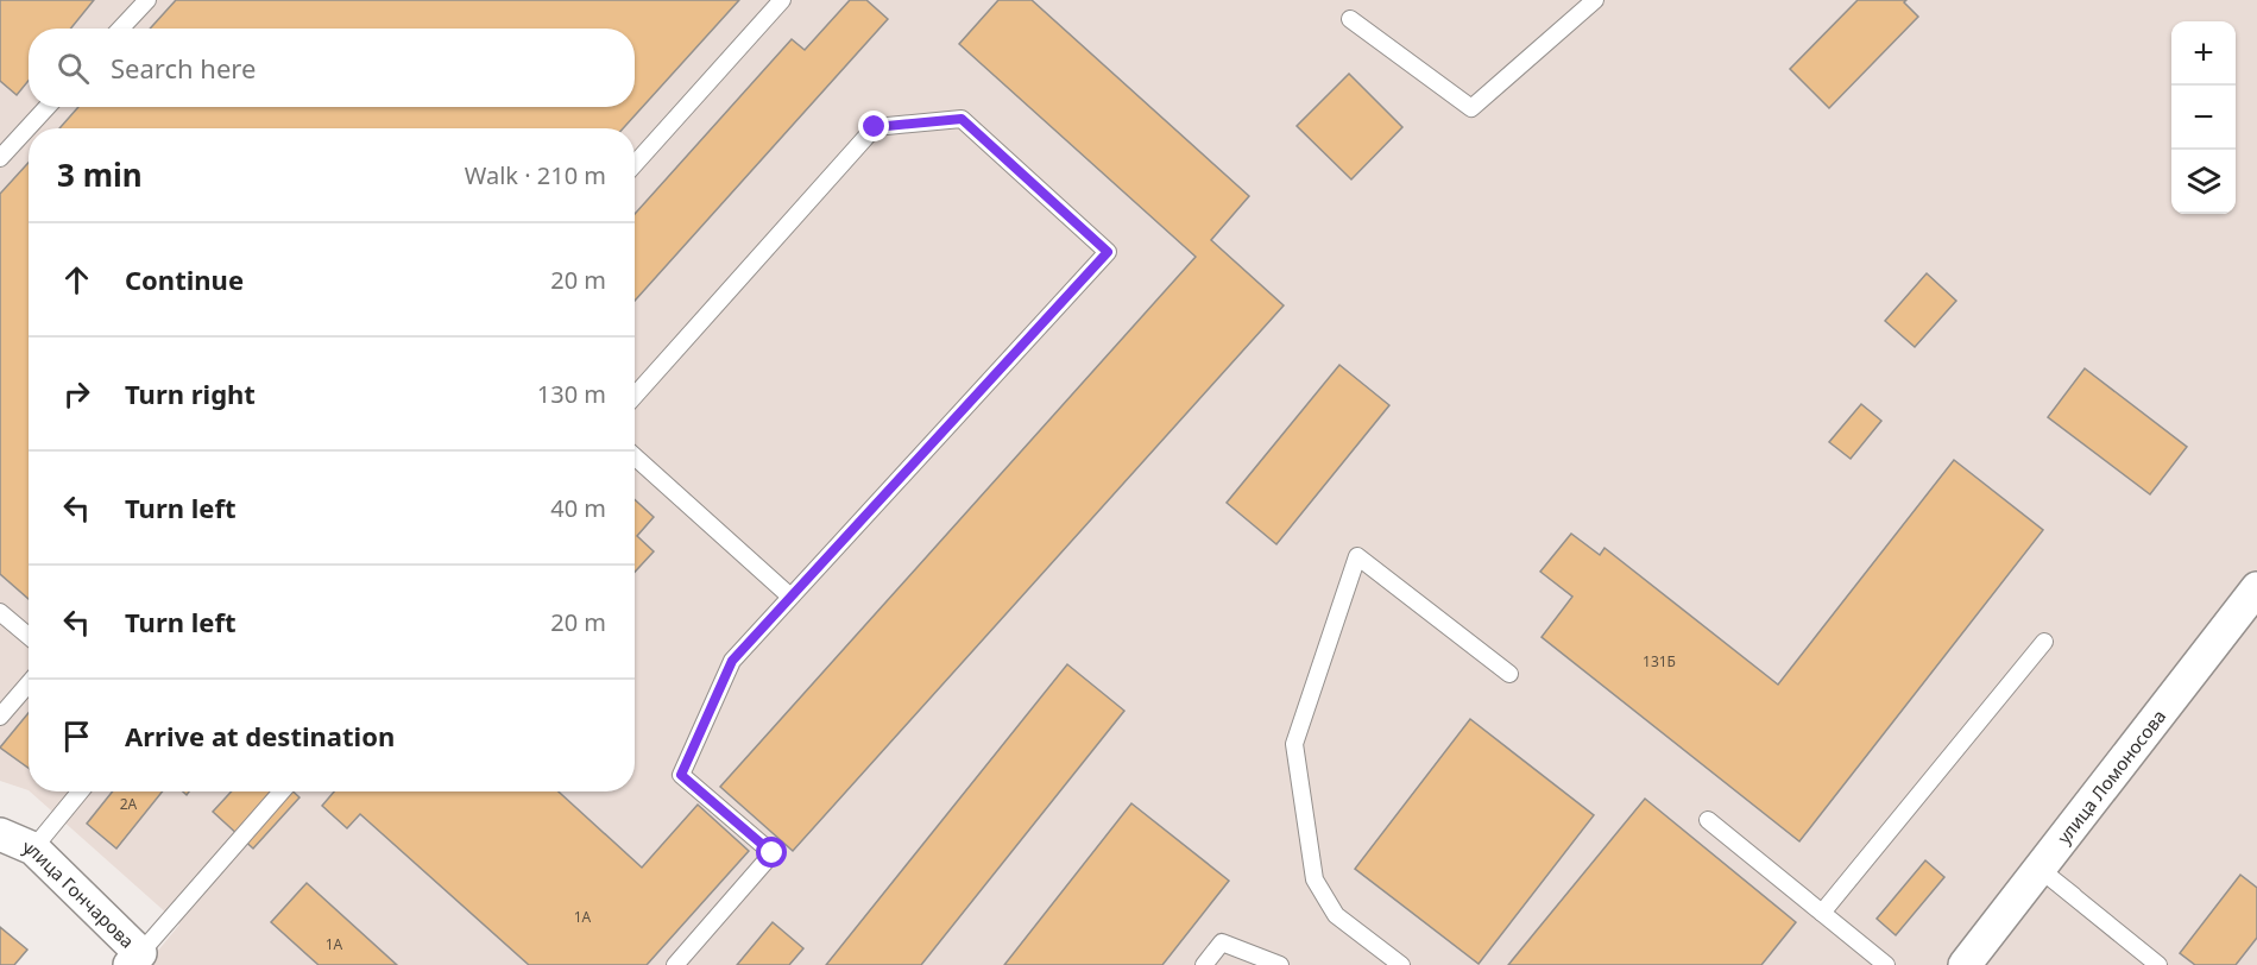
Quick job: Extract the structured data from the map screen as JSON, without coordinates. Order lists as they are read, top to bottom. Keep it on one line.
{"streets":{"street":["улица Ломоносова","улица Гончарова"]},"house_numbers":["131Б","2А","1А","1А"],"page":{"map_buttons":["+","−"],"search":"Search here","heading":["3 min","Walk · 210 m"],"list":[["Continue","20 m"],["Turn right","130 m"],["Turn left","40 m"],["Turn left","20 m"],"Arrive at destination"]}}
